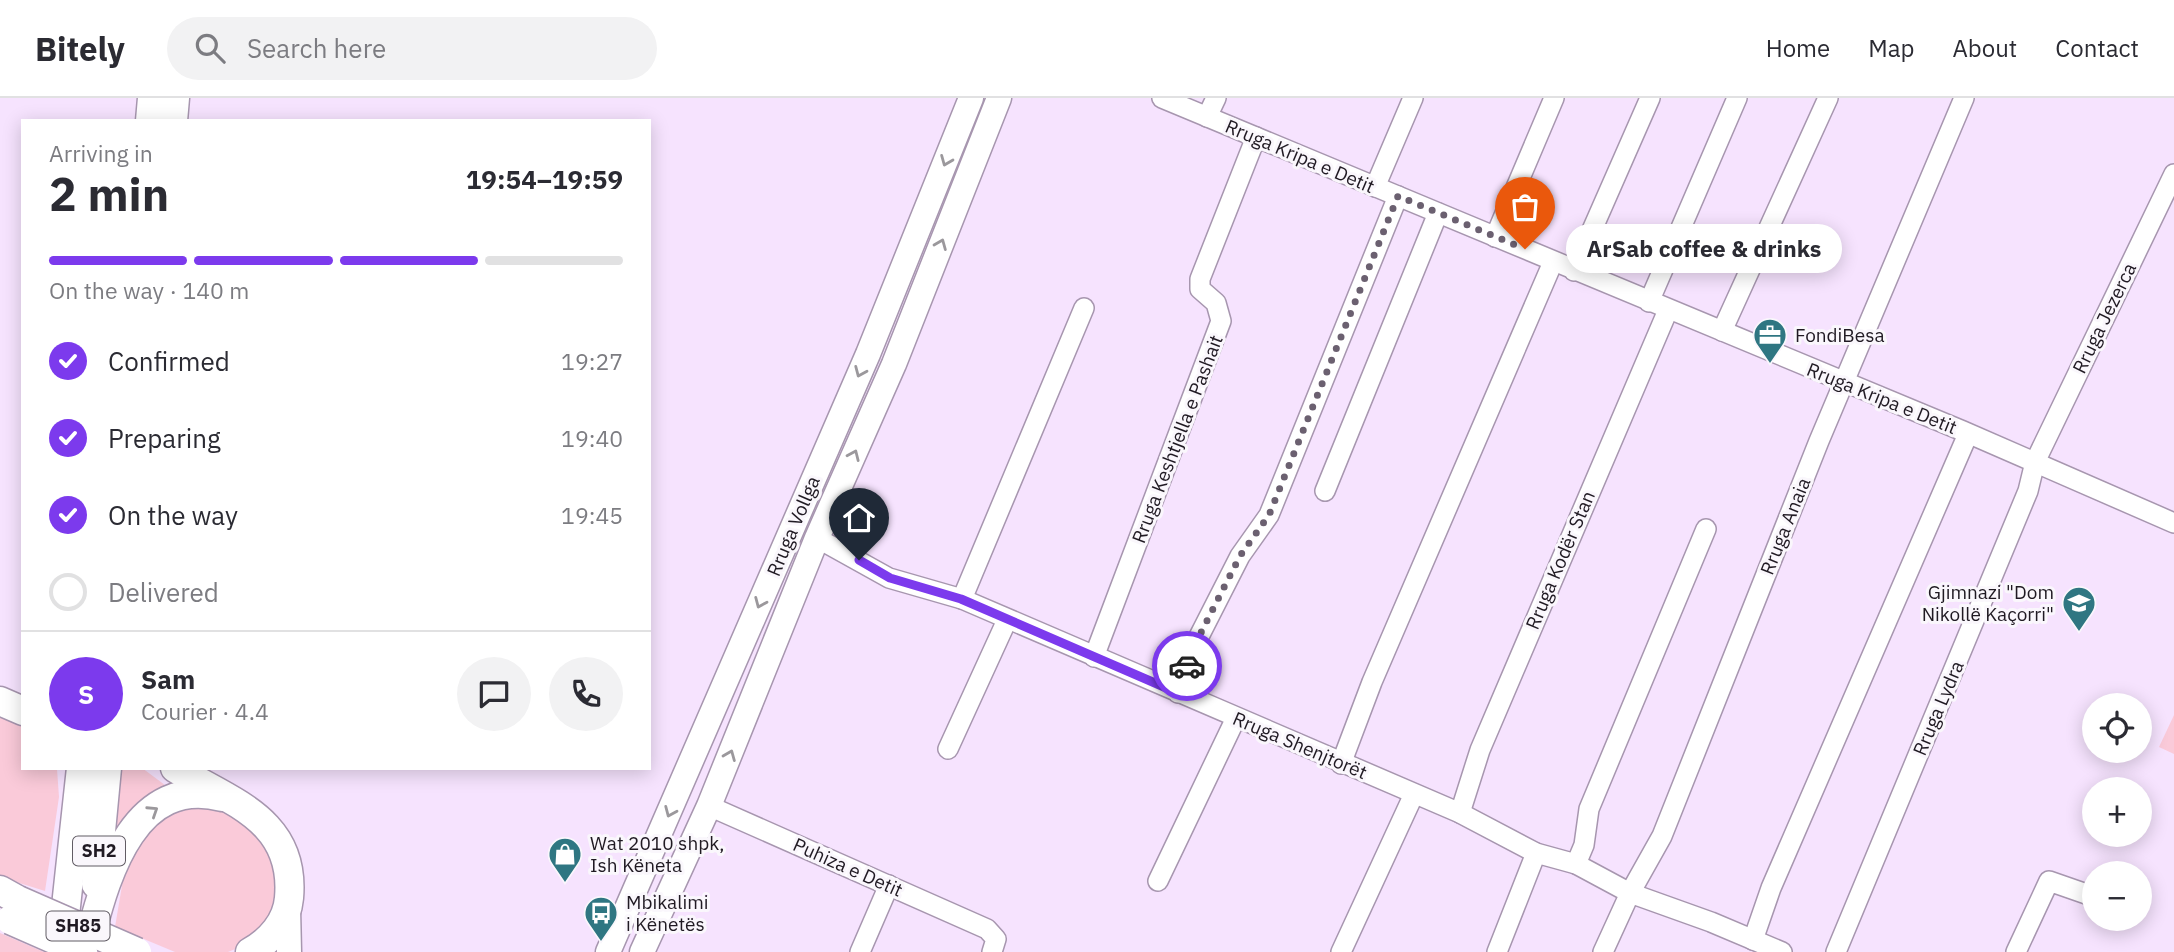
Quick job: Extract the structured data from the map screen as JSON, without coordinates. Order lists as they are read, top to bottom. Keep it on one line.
{"streets":{"highway":["SH2","SH85"],"main road":["Rruga Vollga"],"street":["Rruga Kripa e Detit","Rruga Jezerca","Rruga Keshtjella e Pashait","Rruga Anaia","Rruga Kodër Stan","Rruga Lydra","Rruga Shenjtorët","Puhiza e Detit"]},"crossings":[["Rruga Kripa e Detit","Rruga Jezerca"],["Rruga Kripa e Detit","Rruga Keshtjella e Pashait"],["Rruga Kripa e Detit","Rruga Anaia"],["Rruga Kripa e Detit","Rruga Kodër Stan"],["Rruga Kripa e Detit","Rruga Lydra"],["Rruga Jezerca","Rruga Lydra"],["Rruga Keshtjella e Pashait","Rruga Shenjtorët"],["Rruga Vollga","Rruga Shenjtorët"],["Rruga Vollga","Puhiza e Detit"],["Rruga Anaia","Rruga Shenjtorët"],["Rruga Kodër Stan","Rruga Shenjtorët"],["SH2","SH85"]],"places":{"other":["ArSab coffee & drinks"],"office":["FondiBesa"],"school or university":["Gjimnazi \"Dom Nikollë Kaçorri\""],"shop":["Wat 2010 shpk, Ish Këneta"],"bus stop":["Mbikalimi i Kënetës"]},"page":{"header":"Bitely","search":"Search here","nav":["Home","Map","About","Contact"],"heading":["2 min","Arriving in","19:54–19:59"],"panel":["Sam","Courier · 4.4"],"bubble":"ArSab coffee & drinks","bar":"On the way · 140 m","list":[["Confirmed","19:27"],["Preparing","19:40"],["On the way","19:45"],"Delivered"],"round":"S","map_buttons":["+","−"]}}
